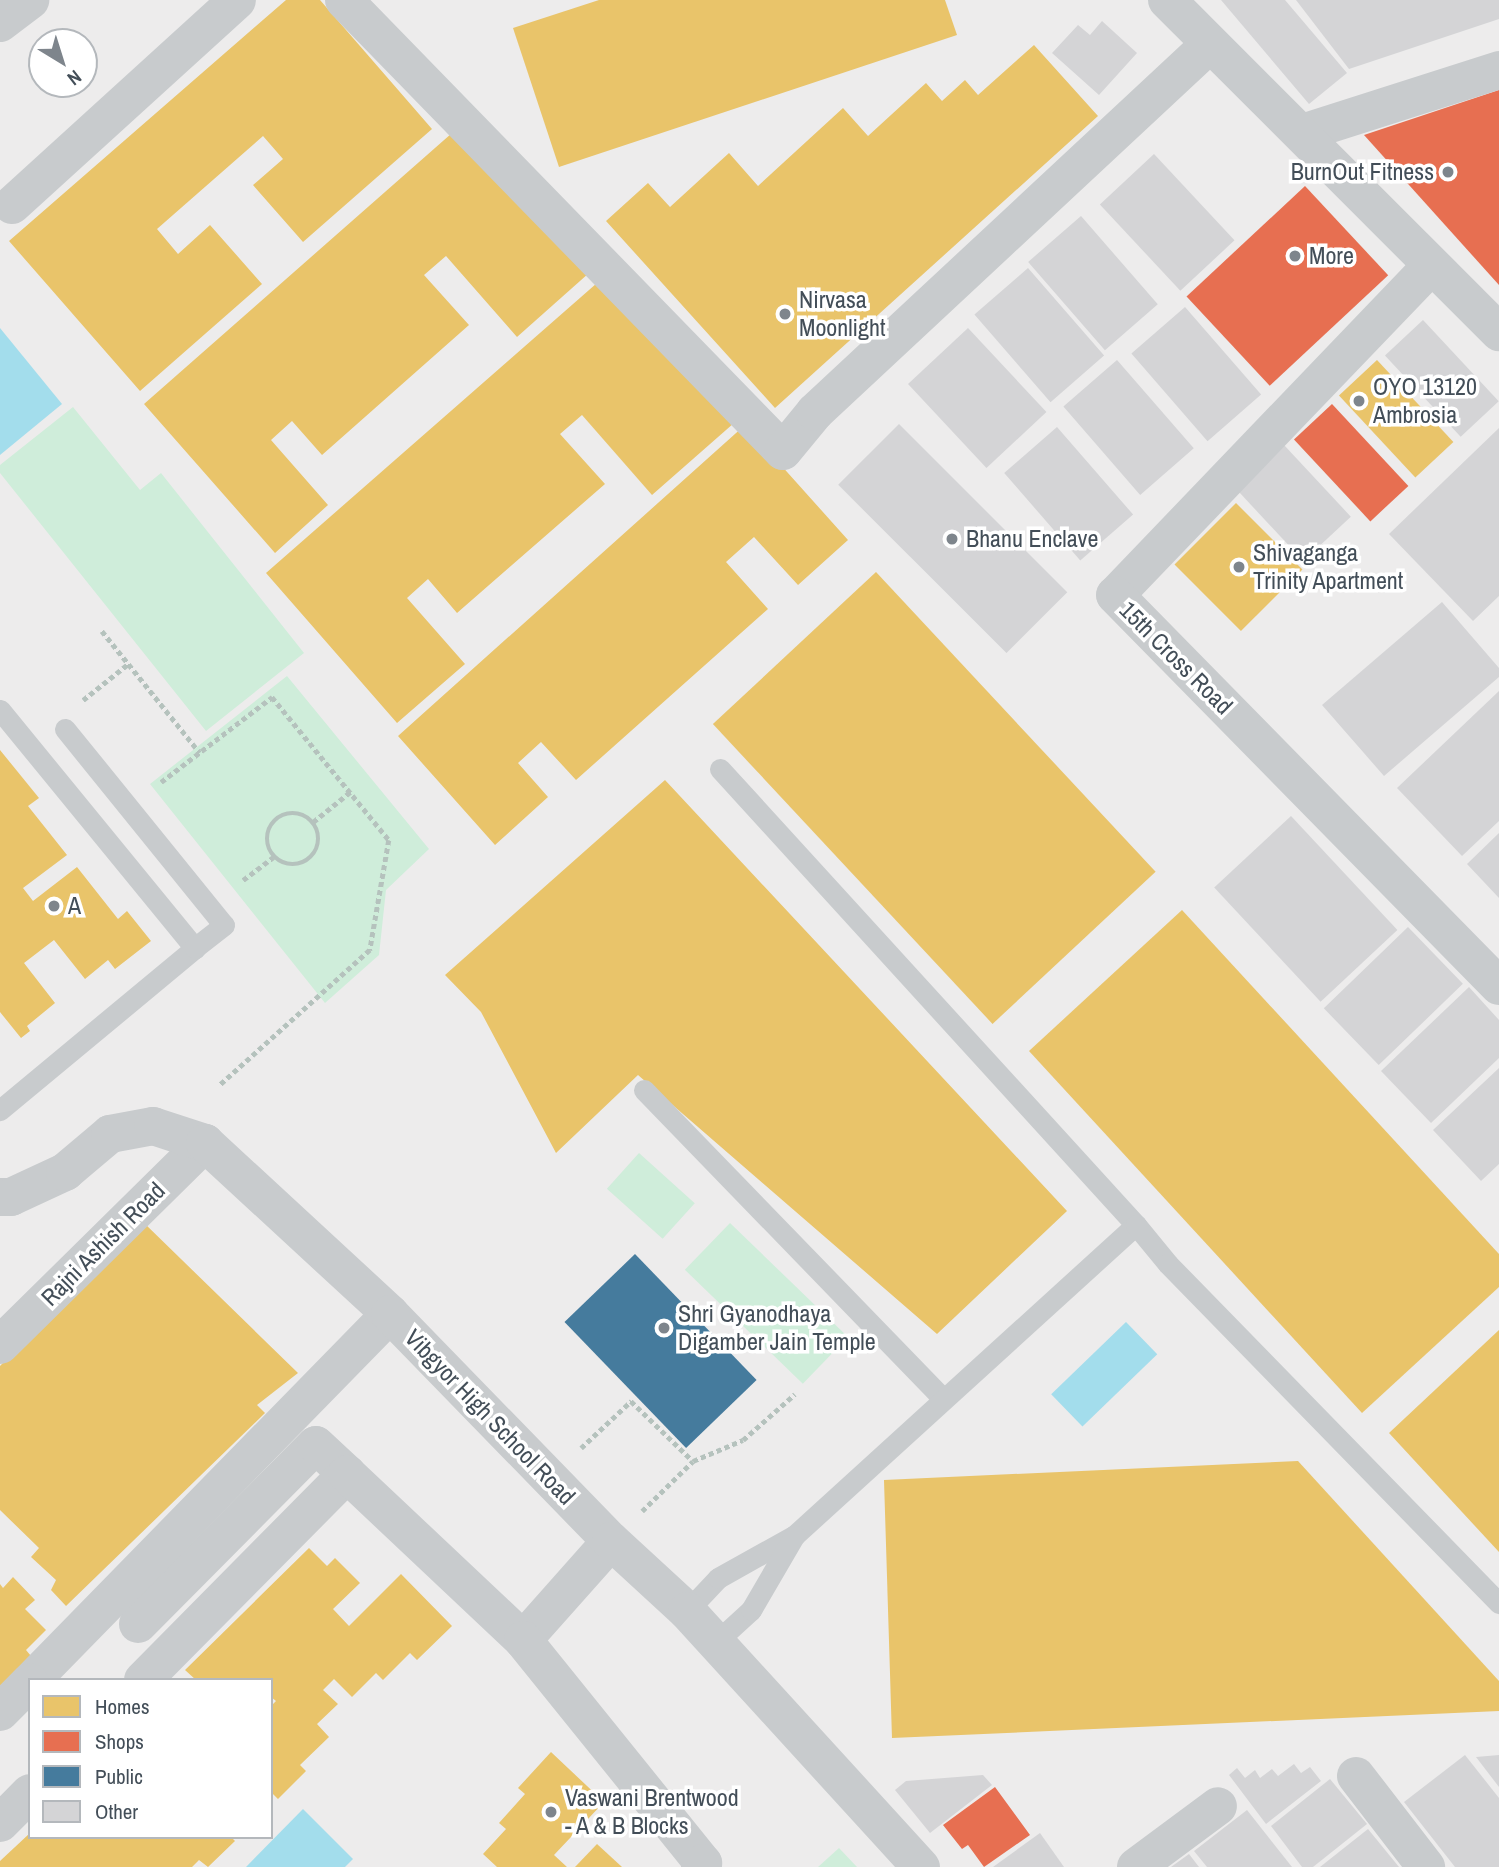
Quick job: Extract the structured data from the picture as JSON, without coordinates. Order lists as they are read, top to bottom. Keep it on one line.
{"streets":{"street":["15th Cross Road","Rajni Ashish Road","Vibgyor High School Road"]},"crossings":[["Rajni Ashish Road","Vibgyor High School Road"]],"places":["BurnOut Fitness","More","Nirvasa Moonlight","OYO 13120 Ambrosia","Bhanu Enclave","Shivaganga Trinity Apartment","A","Shri Gyanodhaya Digamber Jain Temple","Vaswani Brentwood - A & B Blocks"],"legend":["Homes","Shops","Public","Other"],"north":"bottom right"}
